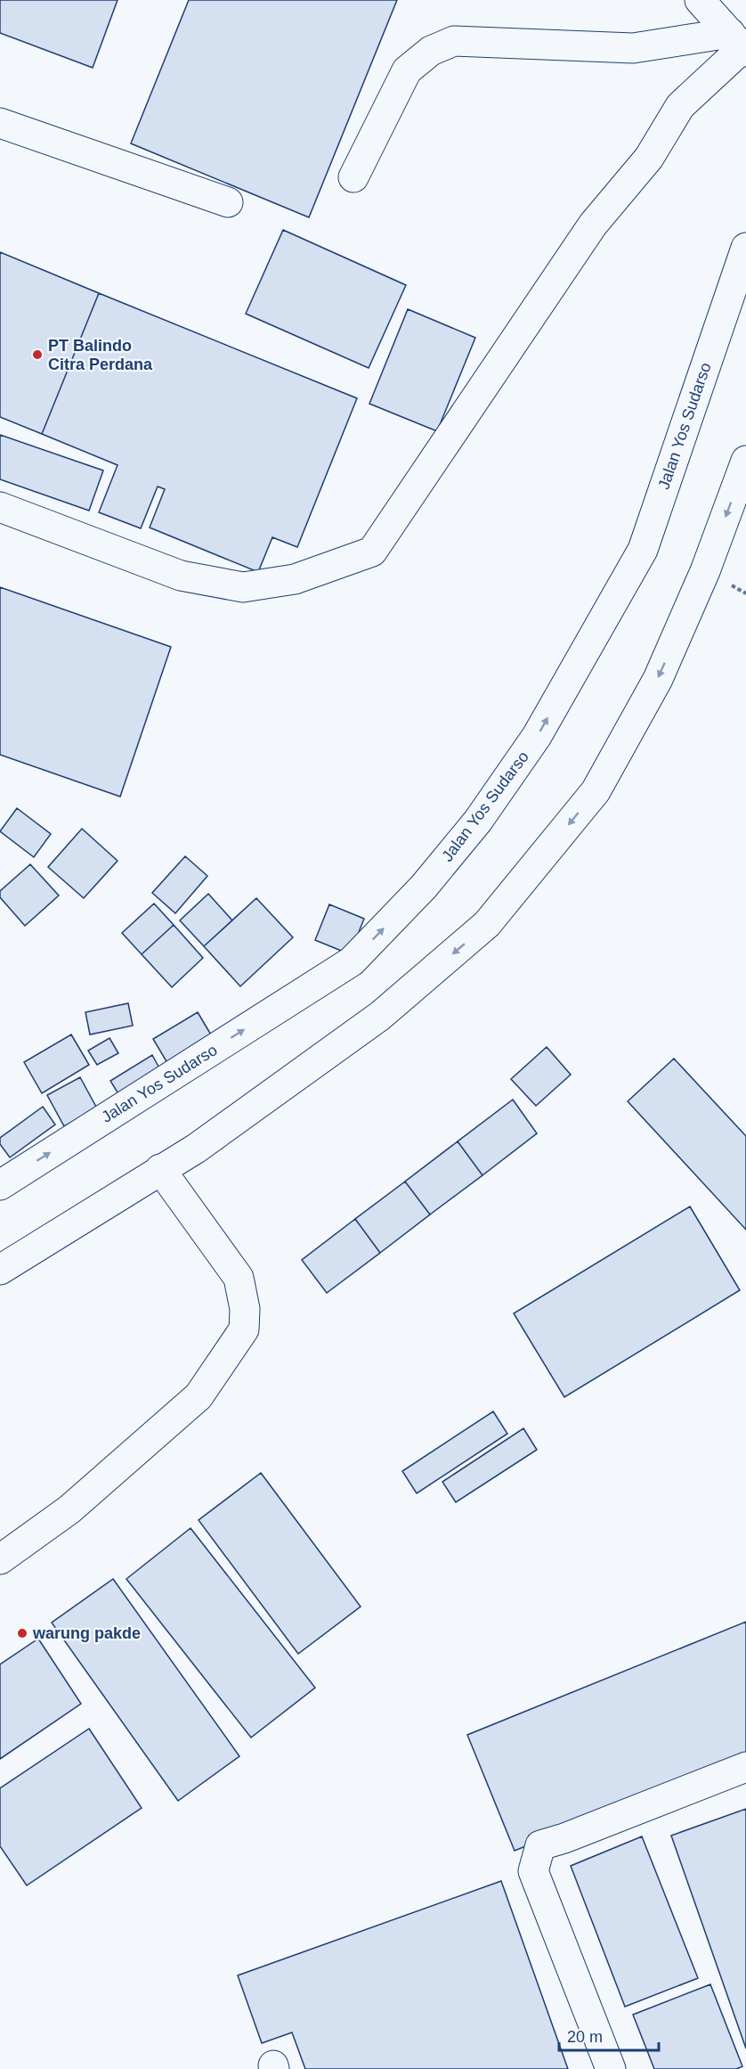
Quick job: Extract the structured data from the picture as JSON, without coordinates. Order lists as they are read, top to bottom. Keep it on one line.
{"streets":{"main road":["Jalan Yos Sudarso"]},"places":["PT Balindo Citra Perdana","warung pakde"],"scale_bar":"20 m"}
